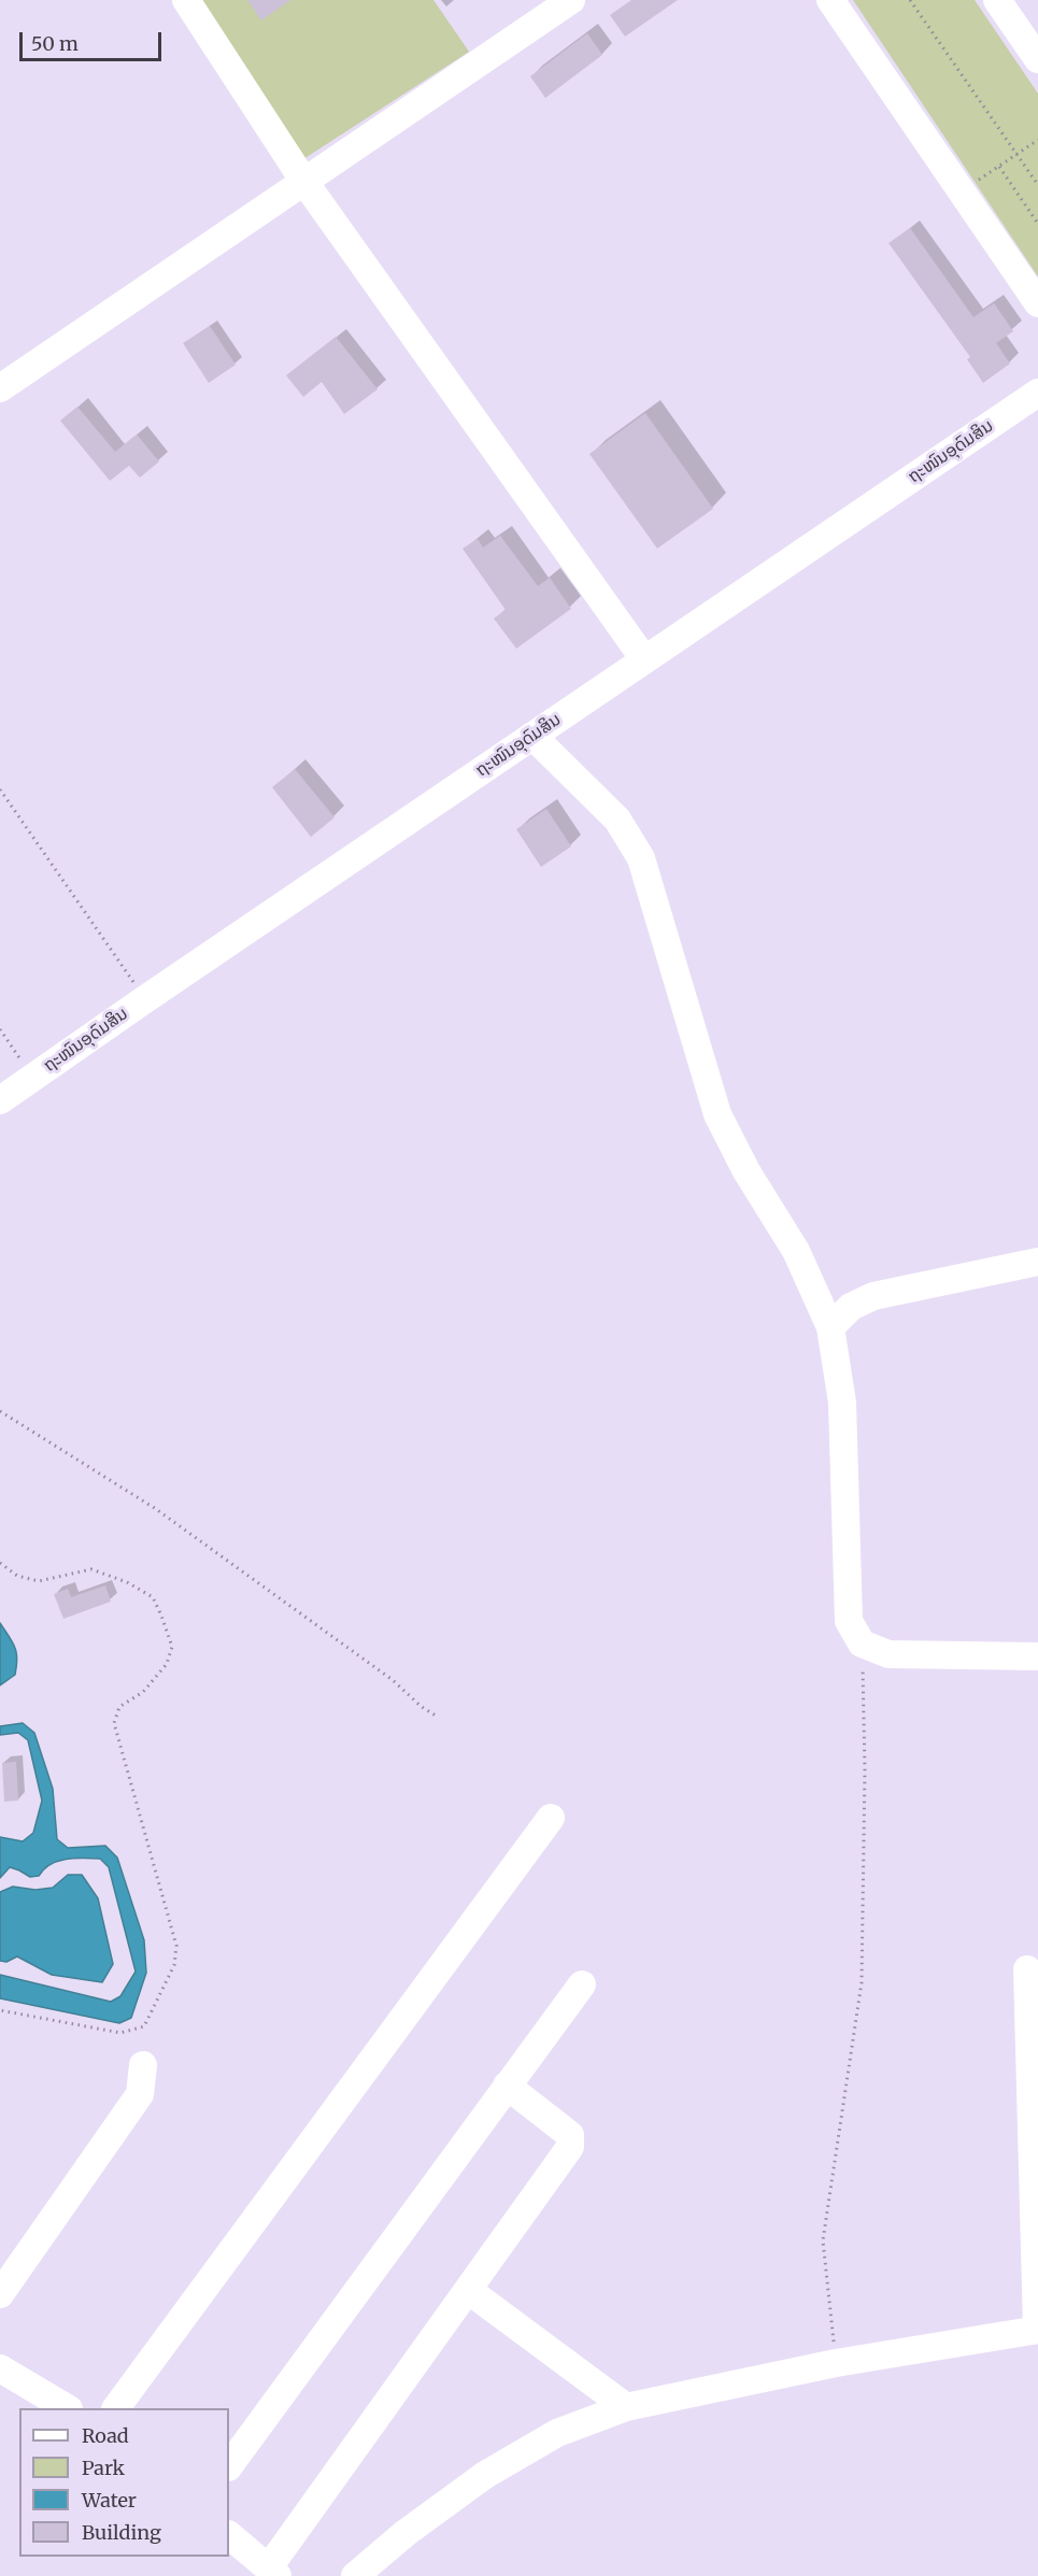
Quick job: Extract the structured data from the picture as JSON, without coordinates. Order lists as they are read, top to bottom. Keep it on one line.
{"streets":{"street":["ຖະໜົນອຸດົມສິນ"]},"legend":["Road","Park","Water","Building"],"scale_bar":"50 m"}
